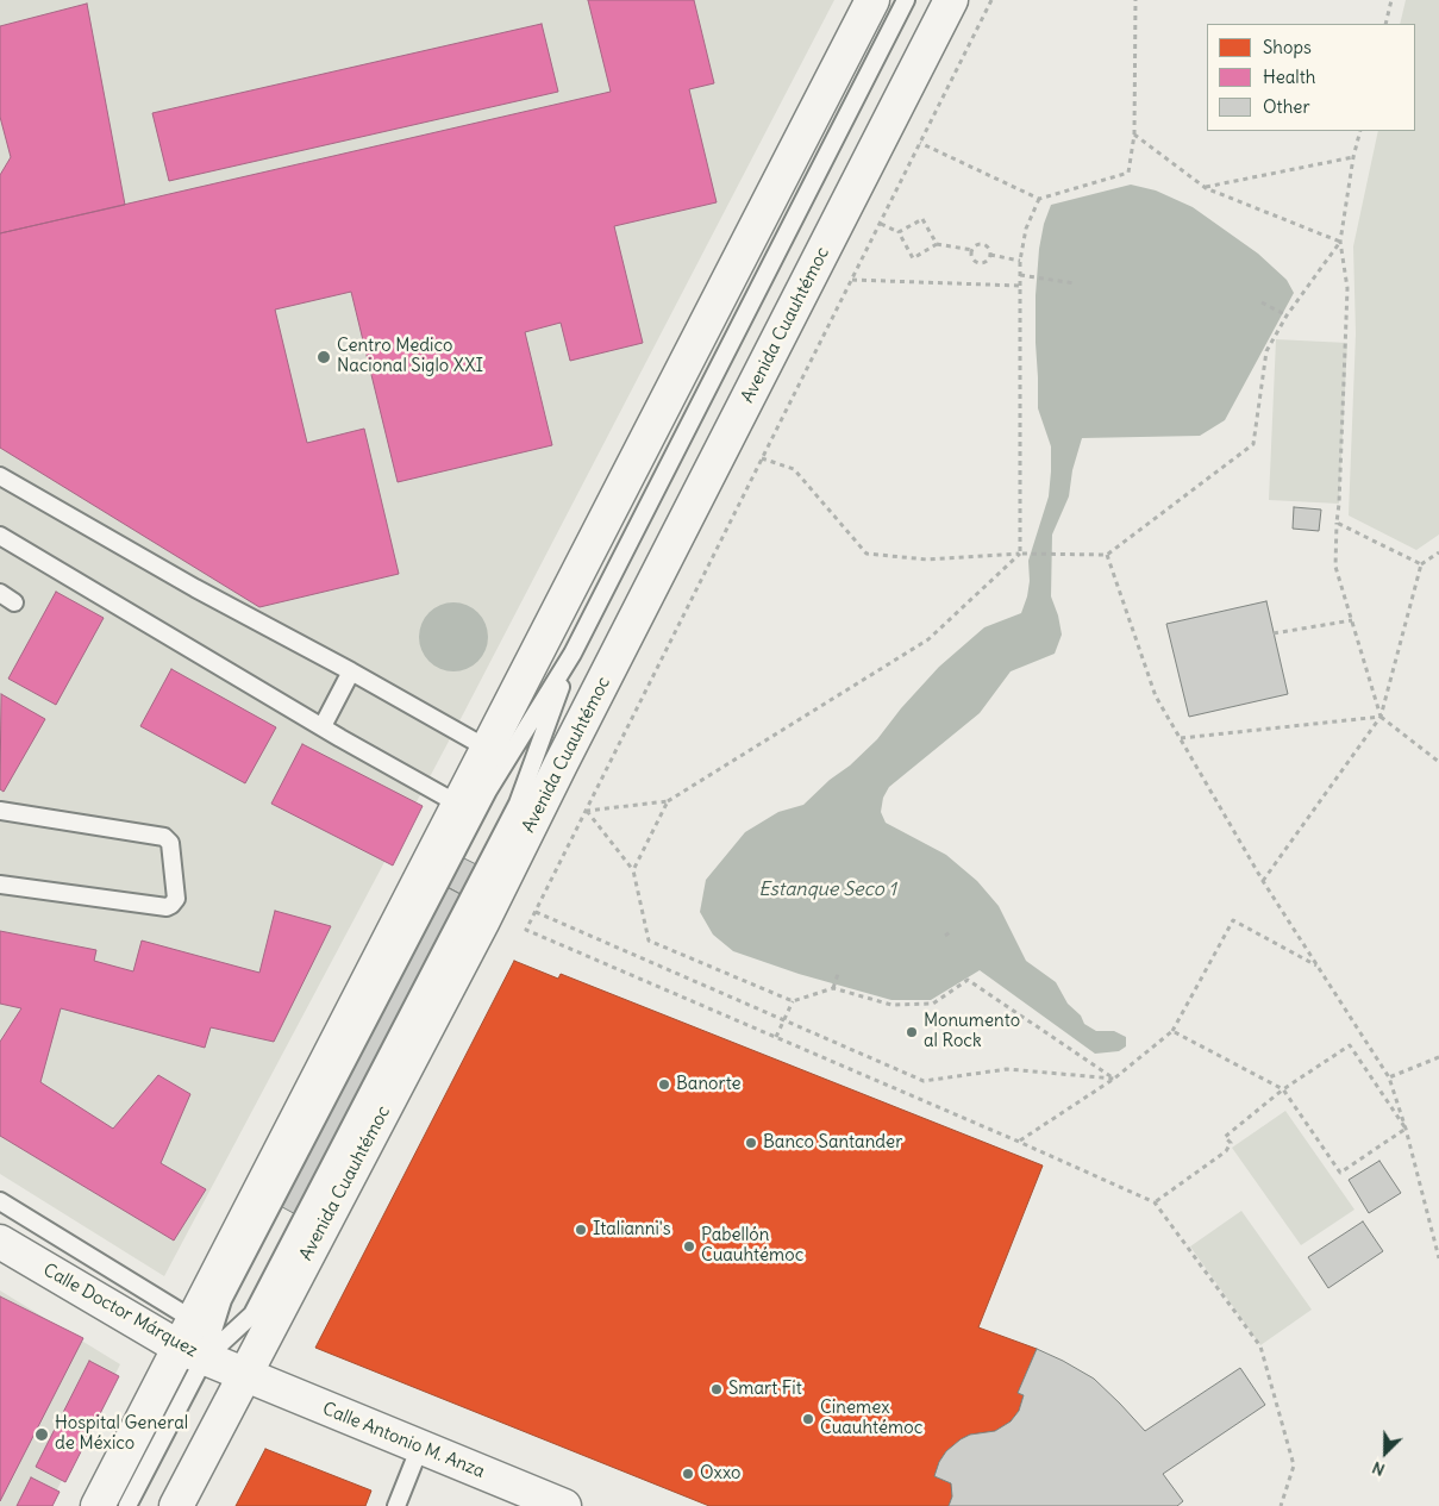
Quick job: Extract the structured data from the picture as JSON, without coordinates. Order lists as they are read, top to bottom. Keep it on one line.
{"streets":{"main road":["Avenida Cuauhtémoc","Calle Doctor Márquez","Calle Antonio M. Anza"]},"crossings":[["Avenida Cuauhtémoc","Calle Doctor Márquez"],["Avenida Cuauhtémoc","Calle Antonio M. Anza"],["Calle Doctor Márquez","Calle Antonio M. Anza"]],"water":["Estanque Seco 1"],"places":["Centro Medico Nacional Siglo XXI","Monumento al Rock","Banorte","Banco Santander","Italianni's","Pabellón Cuauhtémoc","Smart Fit","Cinemex Cuauhtémoc","Hospital General de México","Oxxo"],"legend":["Shops","Health","Other"],"north":"bottom left"}
